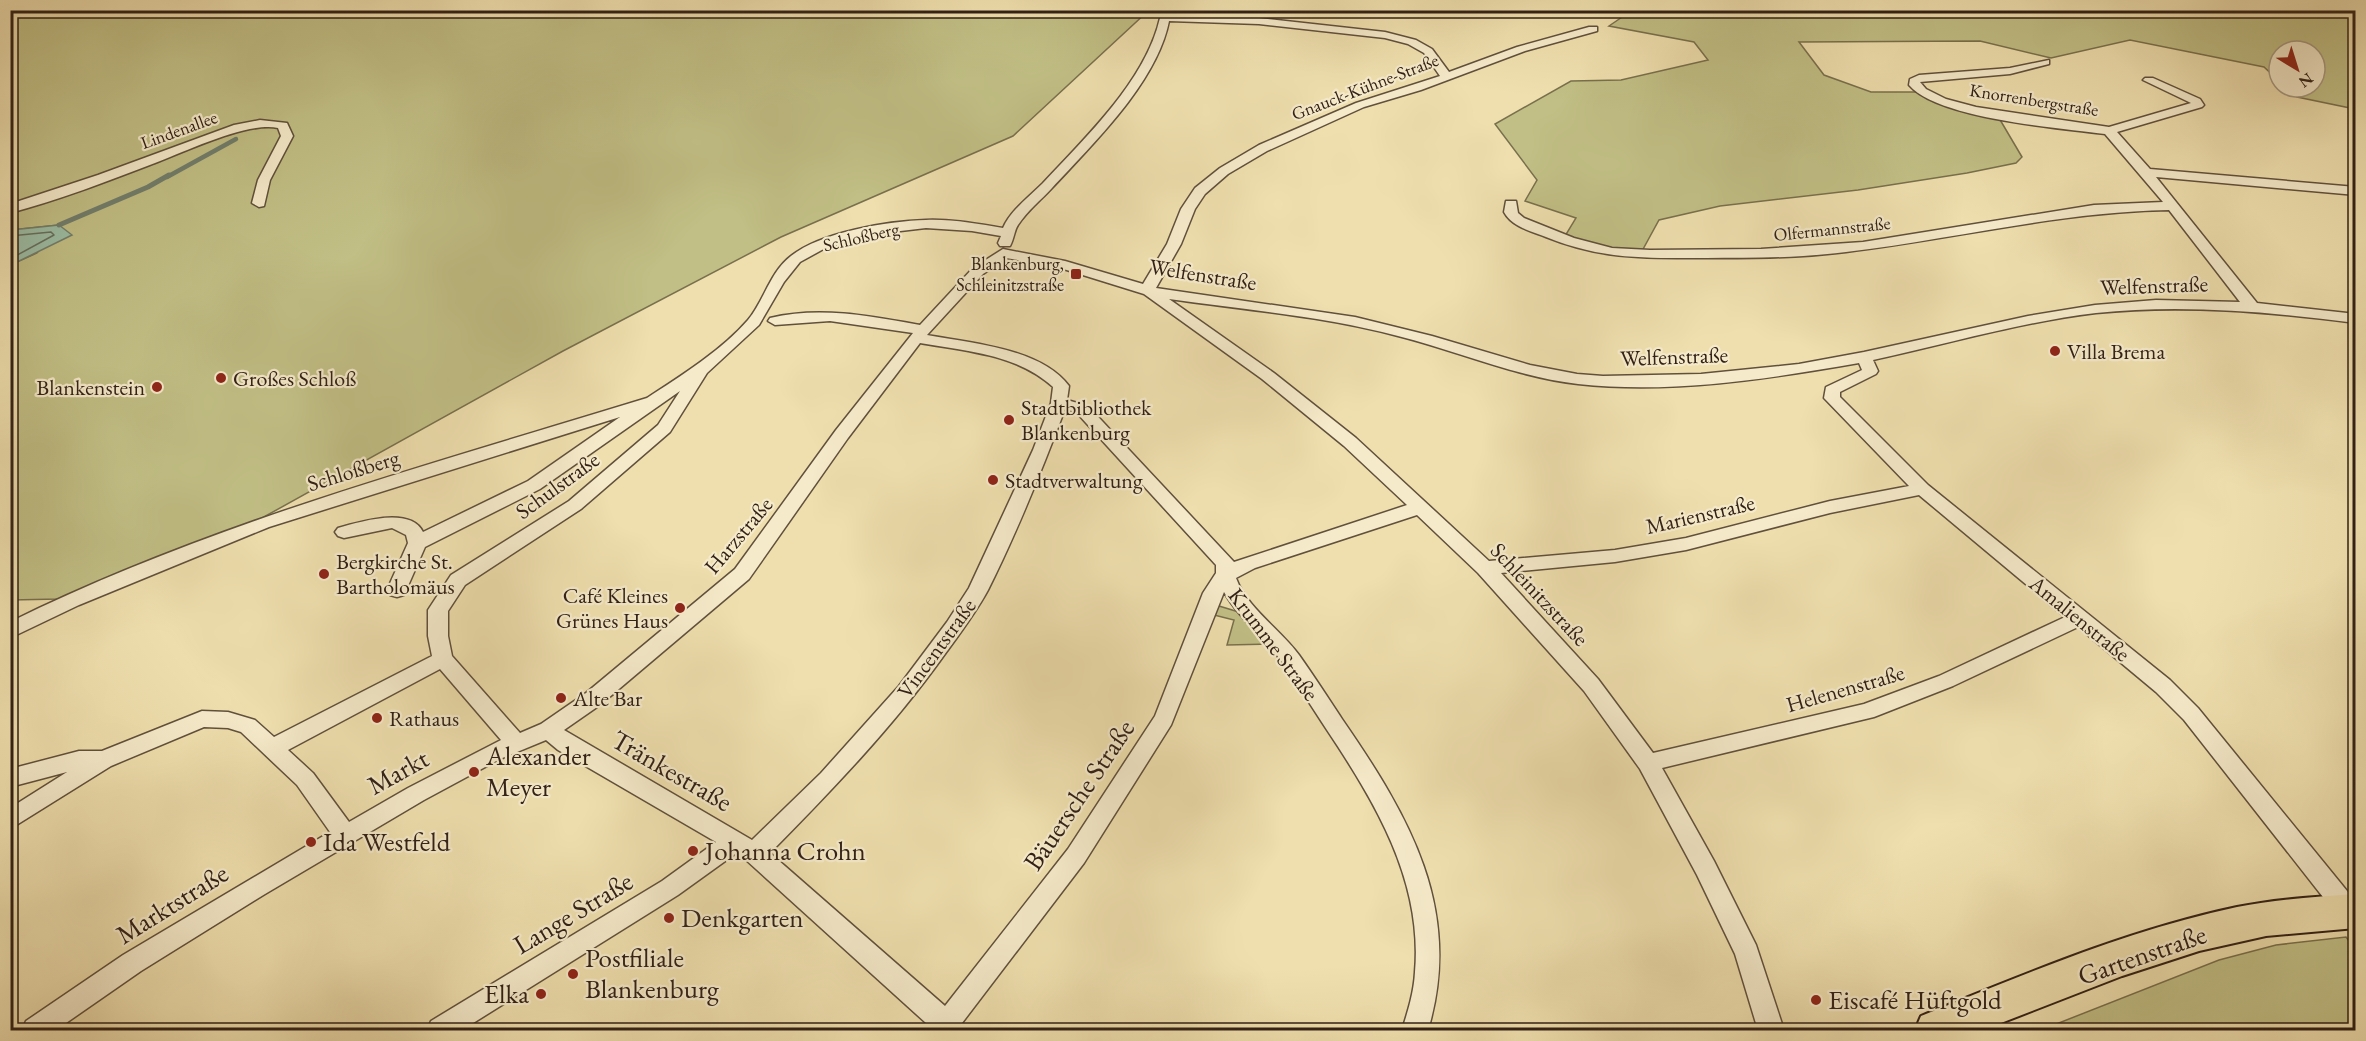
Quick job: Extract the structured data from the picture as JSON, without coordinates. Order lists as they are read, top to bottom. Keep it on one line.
{"streets":{"main road":["Gartenstraße"],"street":["Gnauck-Kühne-Straße","Knorrenbergstraße","Lindenallee","Olfermannstraße","Schloßberg","Welfenstraße","Schulstraße","Marienstraße","Harzstraße","Schleinitzstraße","Amalienstraße","Krumme Straße","Vincentstraße","Helenenstraße","Tränkestraße","Markt","Bäuersche Straße","Marktstraße","Lange Straße"]},"crossings":[["Gnauck-Kühne-Straße","Welfenstraße"],["Gnauck-Kühne-Straße","Schleinitzstraße"],["Knorrenbergstraße","Olfermannstraße"],["Knorrenbergstraße","Welfenstraße"],["Schloßberg","Schulstraße"],["Welfenstraße","Harzstraße"],["Welfenstraße","Schleinitzstraße"],["Welfenstraße","Amalienstraße"],["Marienstraße","Schleinitzstraße"],["Marienstraße","Amalienstraße"],["Harzstraße","Tränkestraße"],["Schleinitzstraße","Helenenstraße"],["Amalienstraße","Helenenstraße"],["Amalienstraße","Gartenstraße"],["Krumme Straße","Vincentstraße"],["Krumme Straße","Bäuersche Straße"],["Vincentstraße","Tränkestraße"],["Vincentstraße","Lange Straße"],["Tränkestraße","Bäuersche Straße"],["Tränkestraße","Lange Straße"],["Markt","Marktstraße"]],"places":{"transit":["Blankenburg, Schleinitzstraße"],"other":["Villa Brema","Großes Schloß","Blankenstein","Stadtbibliothek Blankenburg","Stadtverwaltung","Bergkirche St. Bartholomäus","Café Kleines Grünes Haus","Alte Bar","Rathaus","Alexander Meyer","Ida Westfeld","Johanna Crohn","Denkgarten","Postfiliale Blankenburg","Elka","Eiscafé Hüftgold"]},"north":"bottom right"}
